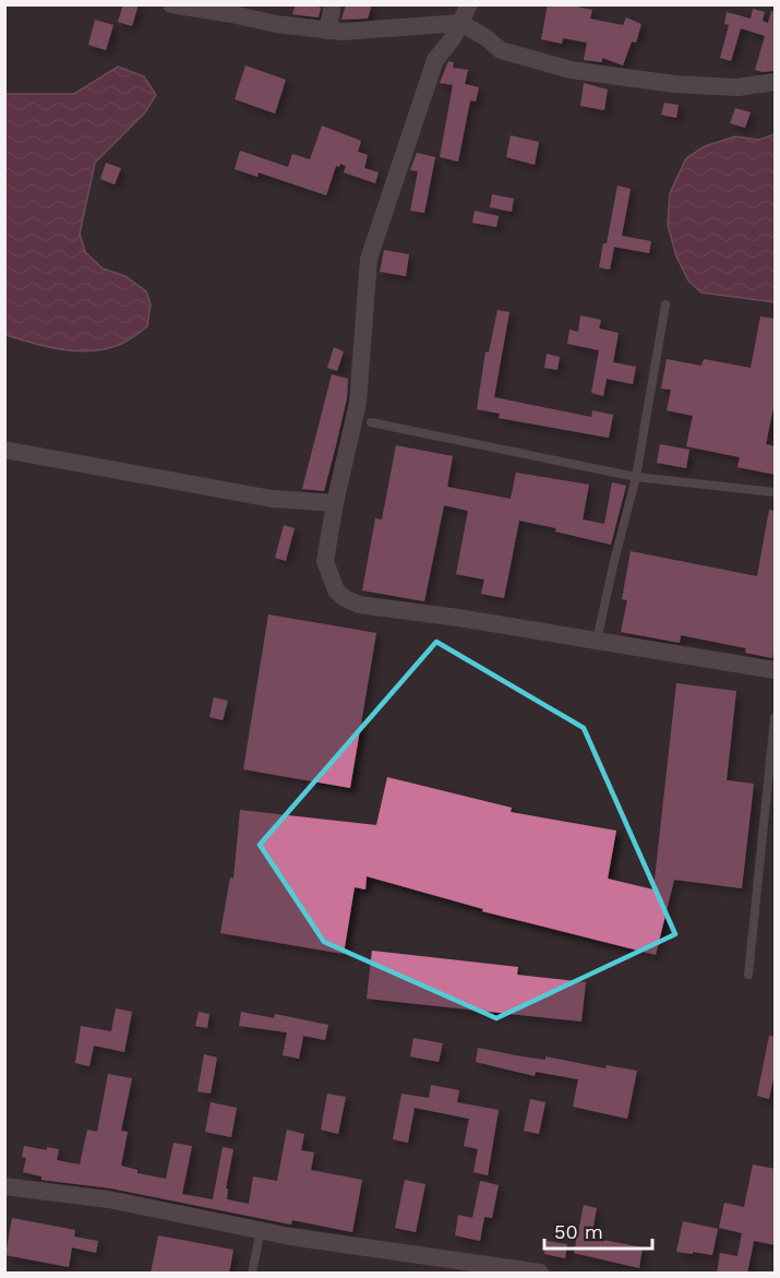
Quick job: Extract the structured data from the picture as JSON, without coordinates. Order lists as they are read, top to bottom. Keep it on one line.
{"scale_bar":"50 m"}
